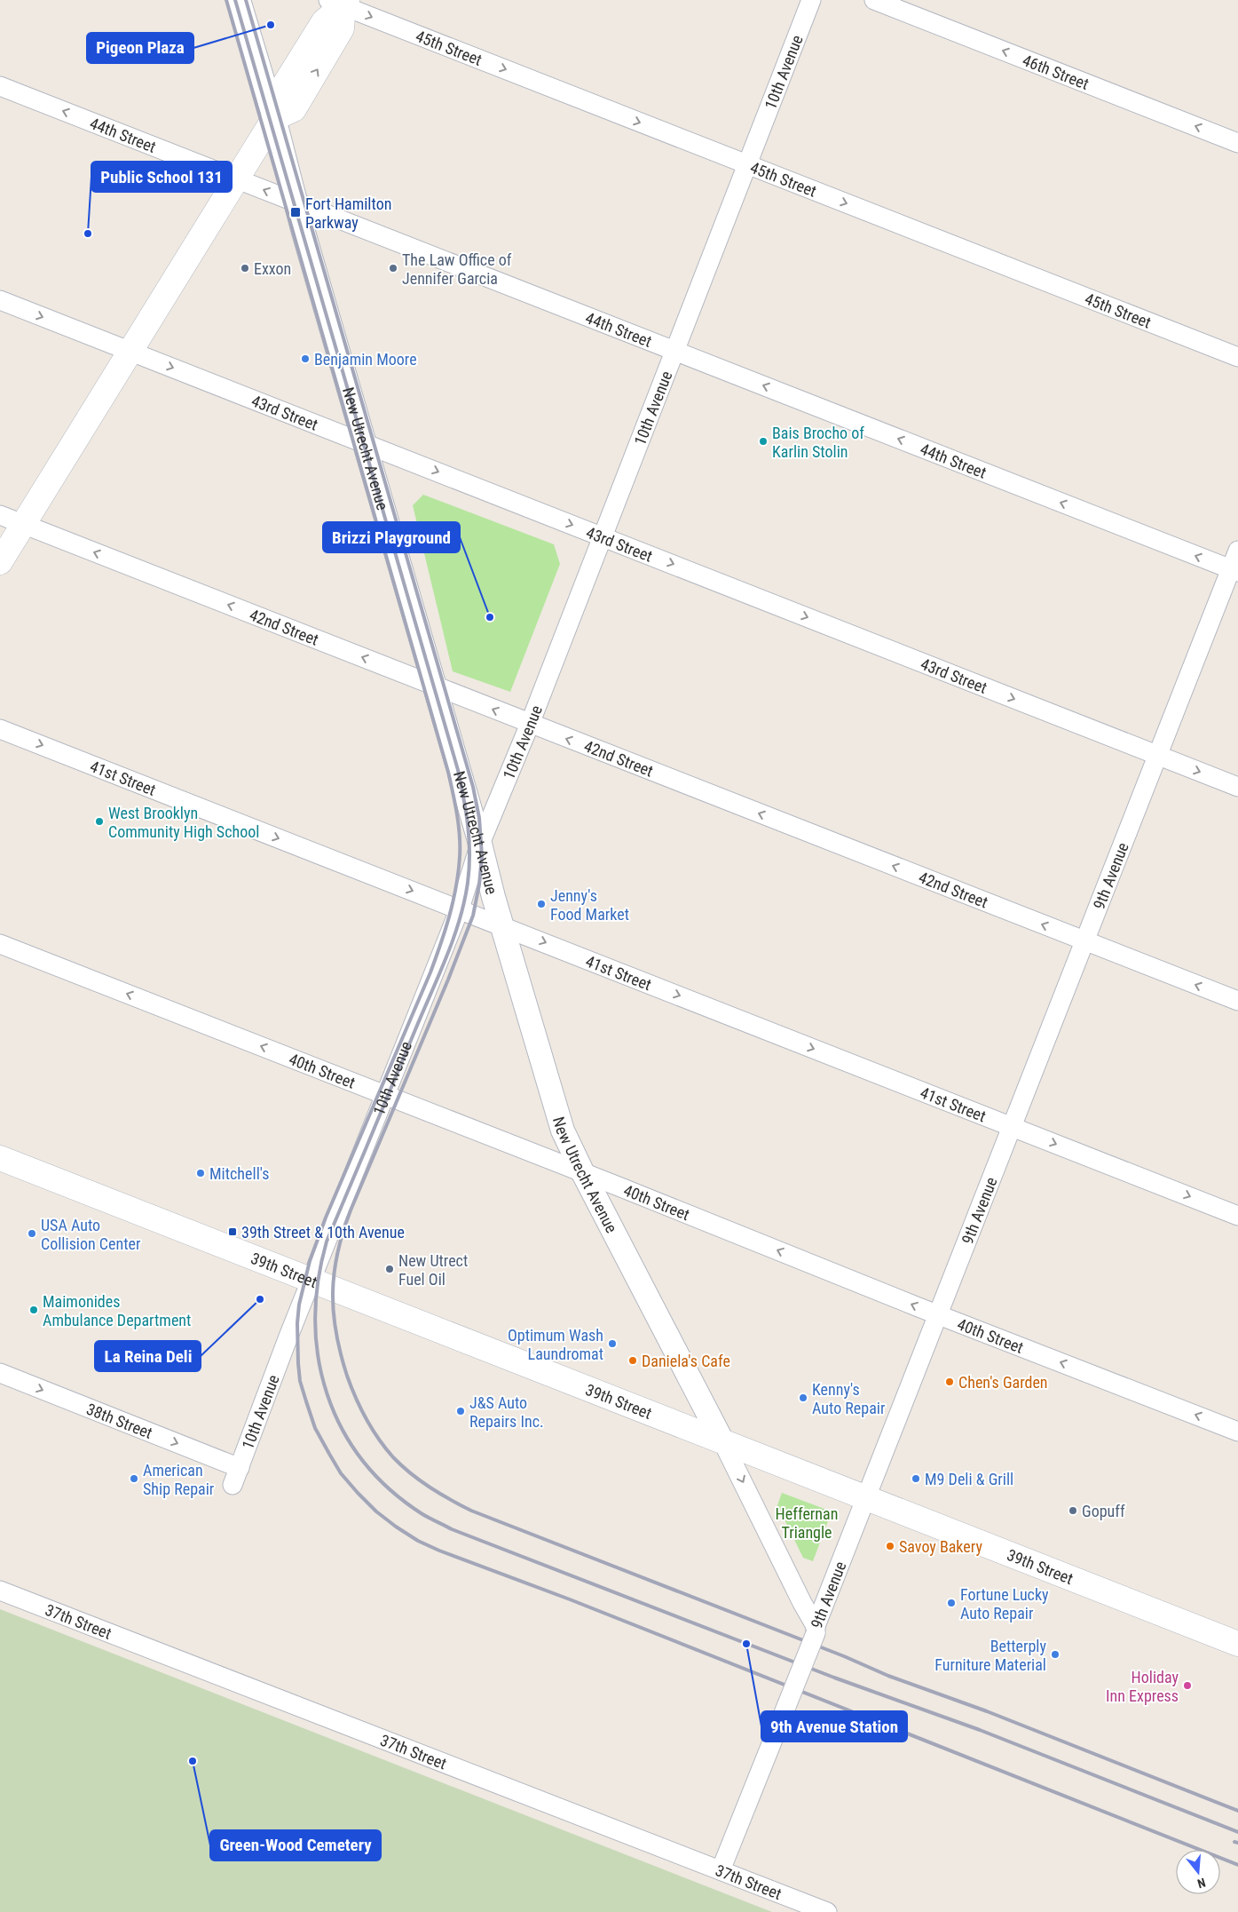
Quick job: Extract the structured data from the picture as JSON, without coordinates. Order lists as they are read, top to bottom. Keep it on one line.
{"streets":{"main road":["39th Street"],"street":["45th Street","46th Street","10th Avenue","44th Street","43rd Street","New Utrecht Avenue","42nd Street","41st Street","9th Avenue","40th Street","38th Street","37th Street"]},"crossings":[["45th Street","10th Avenue"],["10th Avenue","44th Street"],["10th Avenue","43rd Street"],["10th Avenue","New Utrecht Avenue"],["10th Avenue","42nd Street"],["10th Avenue","41st Street"],["10th Avenue","40th Street"],["10th Avenue","39th Street"],["10th Avenue","38th Street"],["44th Street","New Utrecht Avenue"],["44th Street","9th Avenue"],["43rd Street","New Utrecht Avenue"],["43rd Street","9th Avenue"],["New Utrecht Avenue","42nd Street"],["New Utrecht Avenue","41st Street"],["New Utrecht Avenue","9th Avenue"],["New Utrecht Avenue","40th Street"],["New Utrecht Avenue","39th Street"],["42nd Street","9th Avenue"],["41st Street","9th Avenue"],["9th Avenue","40th Street"],["9th Avenue","39th Street"],["9th Avenue","37th Street"]],"one_way":["45th Street","46th Street","44th Street","43rd Street","42nd Street","41st Street","40th Street","38th Street"],"parks":["Heffernan Triangle"],"places":{"other":["Pigeon Plaza","Public School 131","Exxon","The Law Office of Jennifer Garcia","Benjamin Moore","Bais Brocho of Karlin Stolin","Brizzi Playground","West Brooklyn Community High School","Jenny's Food Market","Mitchell's","USA Auto Collision Center","New Utrect Fuel Oil","La Reina Deli","Maimonides Ambulance Department","Optimum Wash Laundromat","Daniela's Cafe","Chen's Garden","Kenny's Auto Repair","J&S Auto Repairs Inc.","American Ship Repair","M9 Deli & Grill","Gopuff","Savoy Bakery","Fortune Lucky Auto Repair","9th Avenue Station","Betterply Furniture Material","Holiday Inn Express","Green-Wood Cemetery"],"transit":["Fort Hamilton Parkway","39th Street & 10th Avenue"]},"north":"bottom"}
